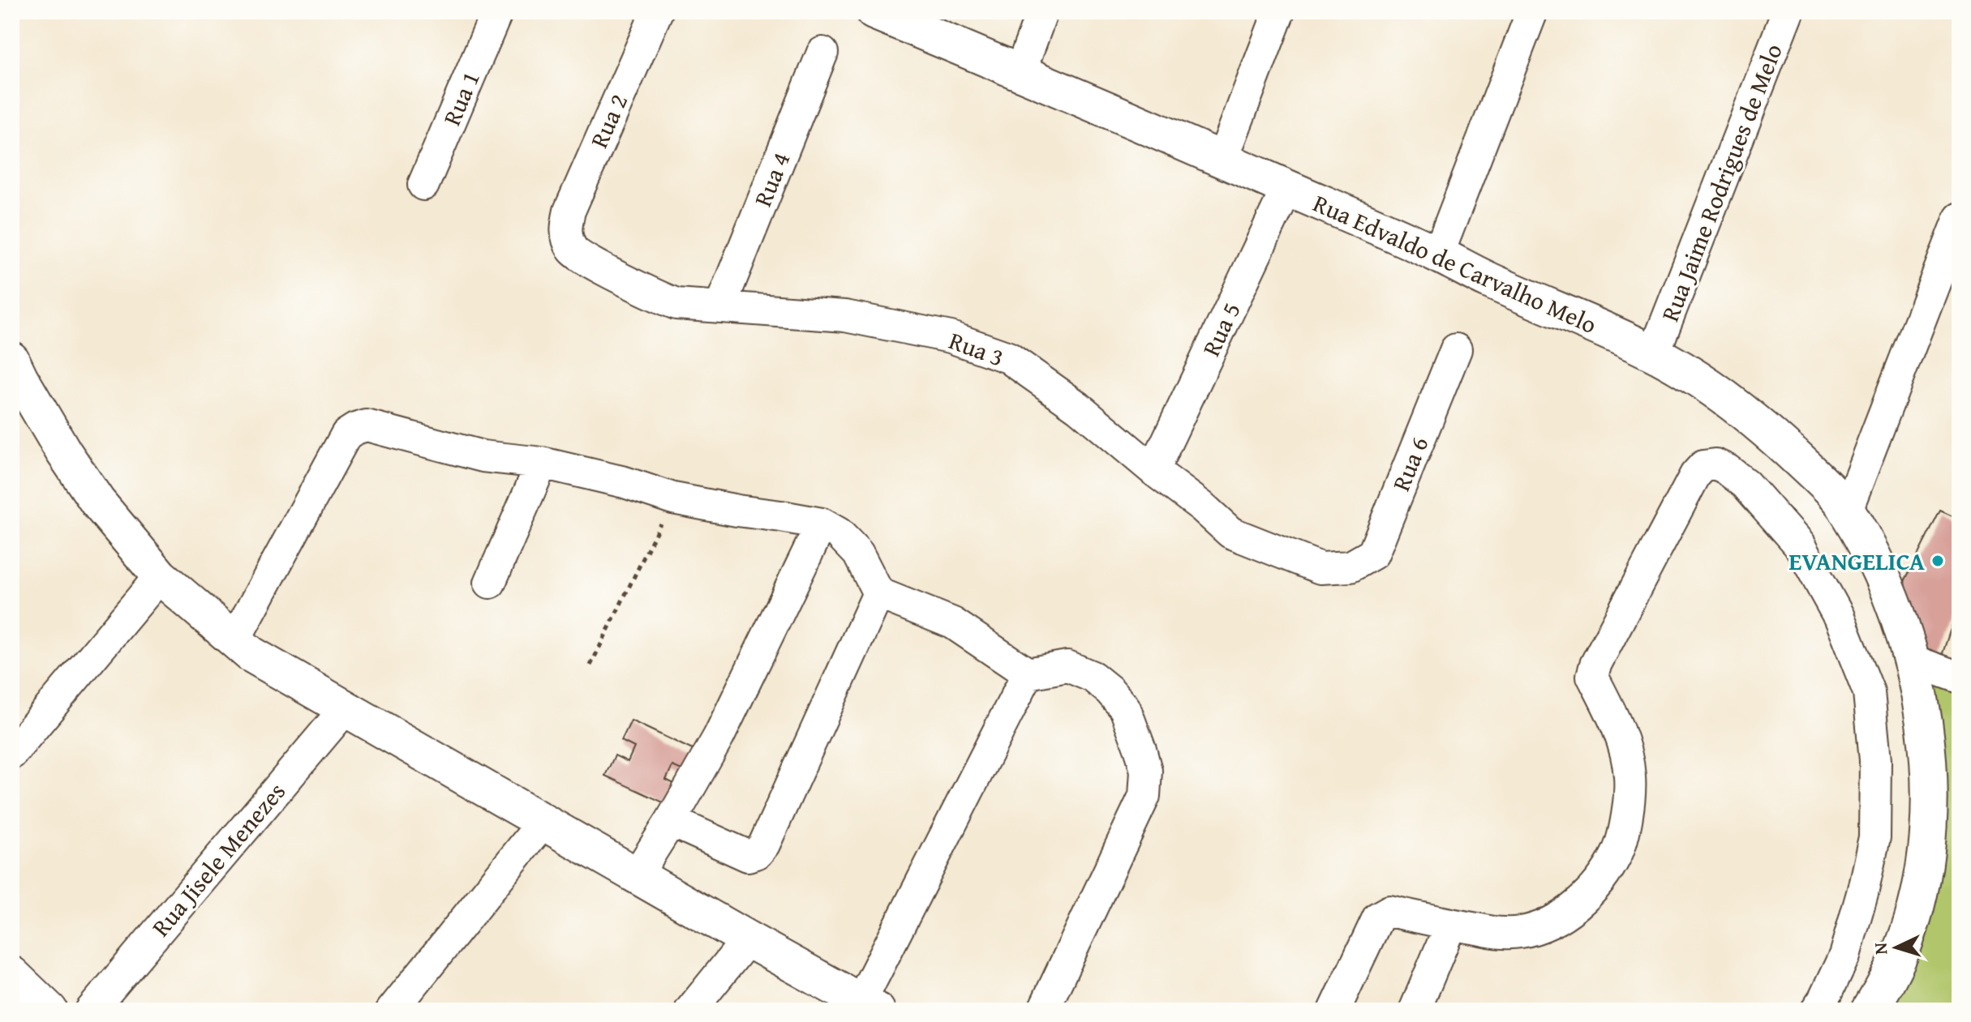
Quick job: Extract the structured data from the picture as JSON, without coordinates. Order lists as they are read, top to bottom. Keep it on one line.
{"streets":{"street":["Rua 1","Rua 2","Rua 4","Rua Jaime Rodrigues de Melo","Rua Edvaldo de Carvalho Melo","Rua 5","Rua 3","Rua 6","Rua Jisele Menezes"]},"crossings":[["Rua 2","Rua 3"],["Rua 4","Rua 3"],["Rua Jaime Rodrigues de Melo","Rua Edvaldo de Carvalho Melo"],["Rua Edvaldo de Carvalho Melo","Rua 5"],["Rua 5","Rua 3"],["Rua 3","Rua 6"]],"places":["EVANGELICA"],"north":"left"}
